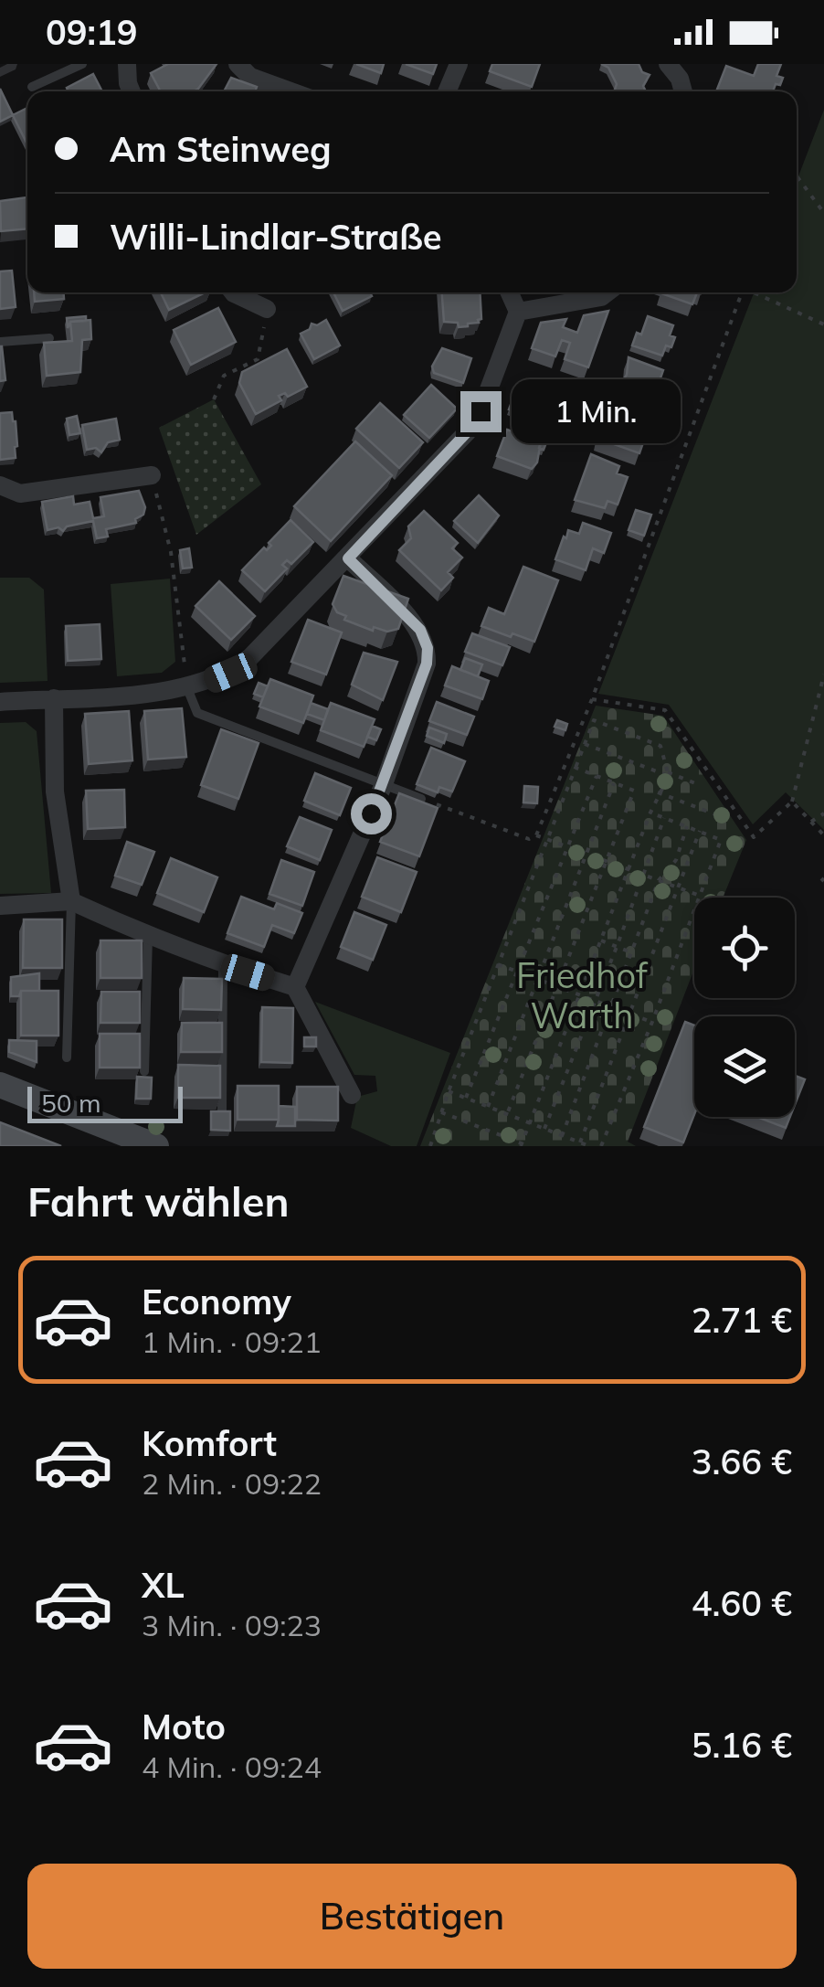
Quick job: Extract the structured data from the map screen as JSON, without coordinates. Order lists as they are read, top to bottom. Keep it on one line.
{"parks":["Friedhof Warth"],"scale_bar":"50 m","page":{"status":"09:19","banner":["Am Steinweg","Willi-Lindlar-Straße"],"bubble":"1 Min.","scale":"50 m","heading":"Fahrt wählen","list":[{"name":"Economy","note":"1 Min. · 09:21","value":"2.71 €"},{"name":"Komfort","note":"2 Min. · 09:22","value":"3.66 €"},{"name":"XL","note":"3 Min. · 09:23","value":"4.60 €"},{"name":"Moto","note":"4 Min. · 09:24","value":"5.16 €"}],"buttons":"Bestätigen"}}
